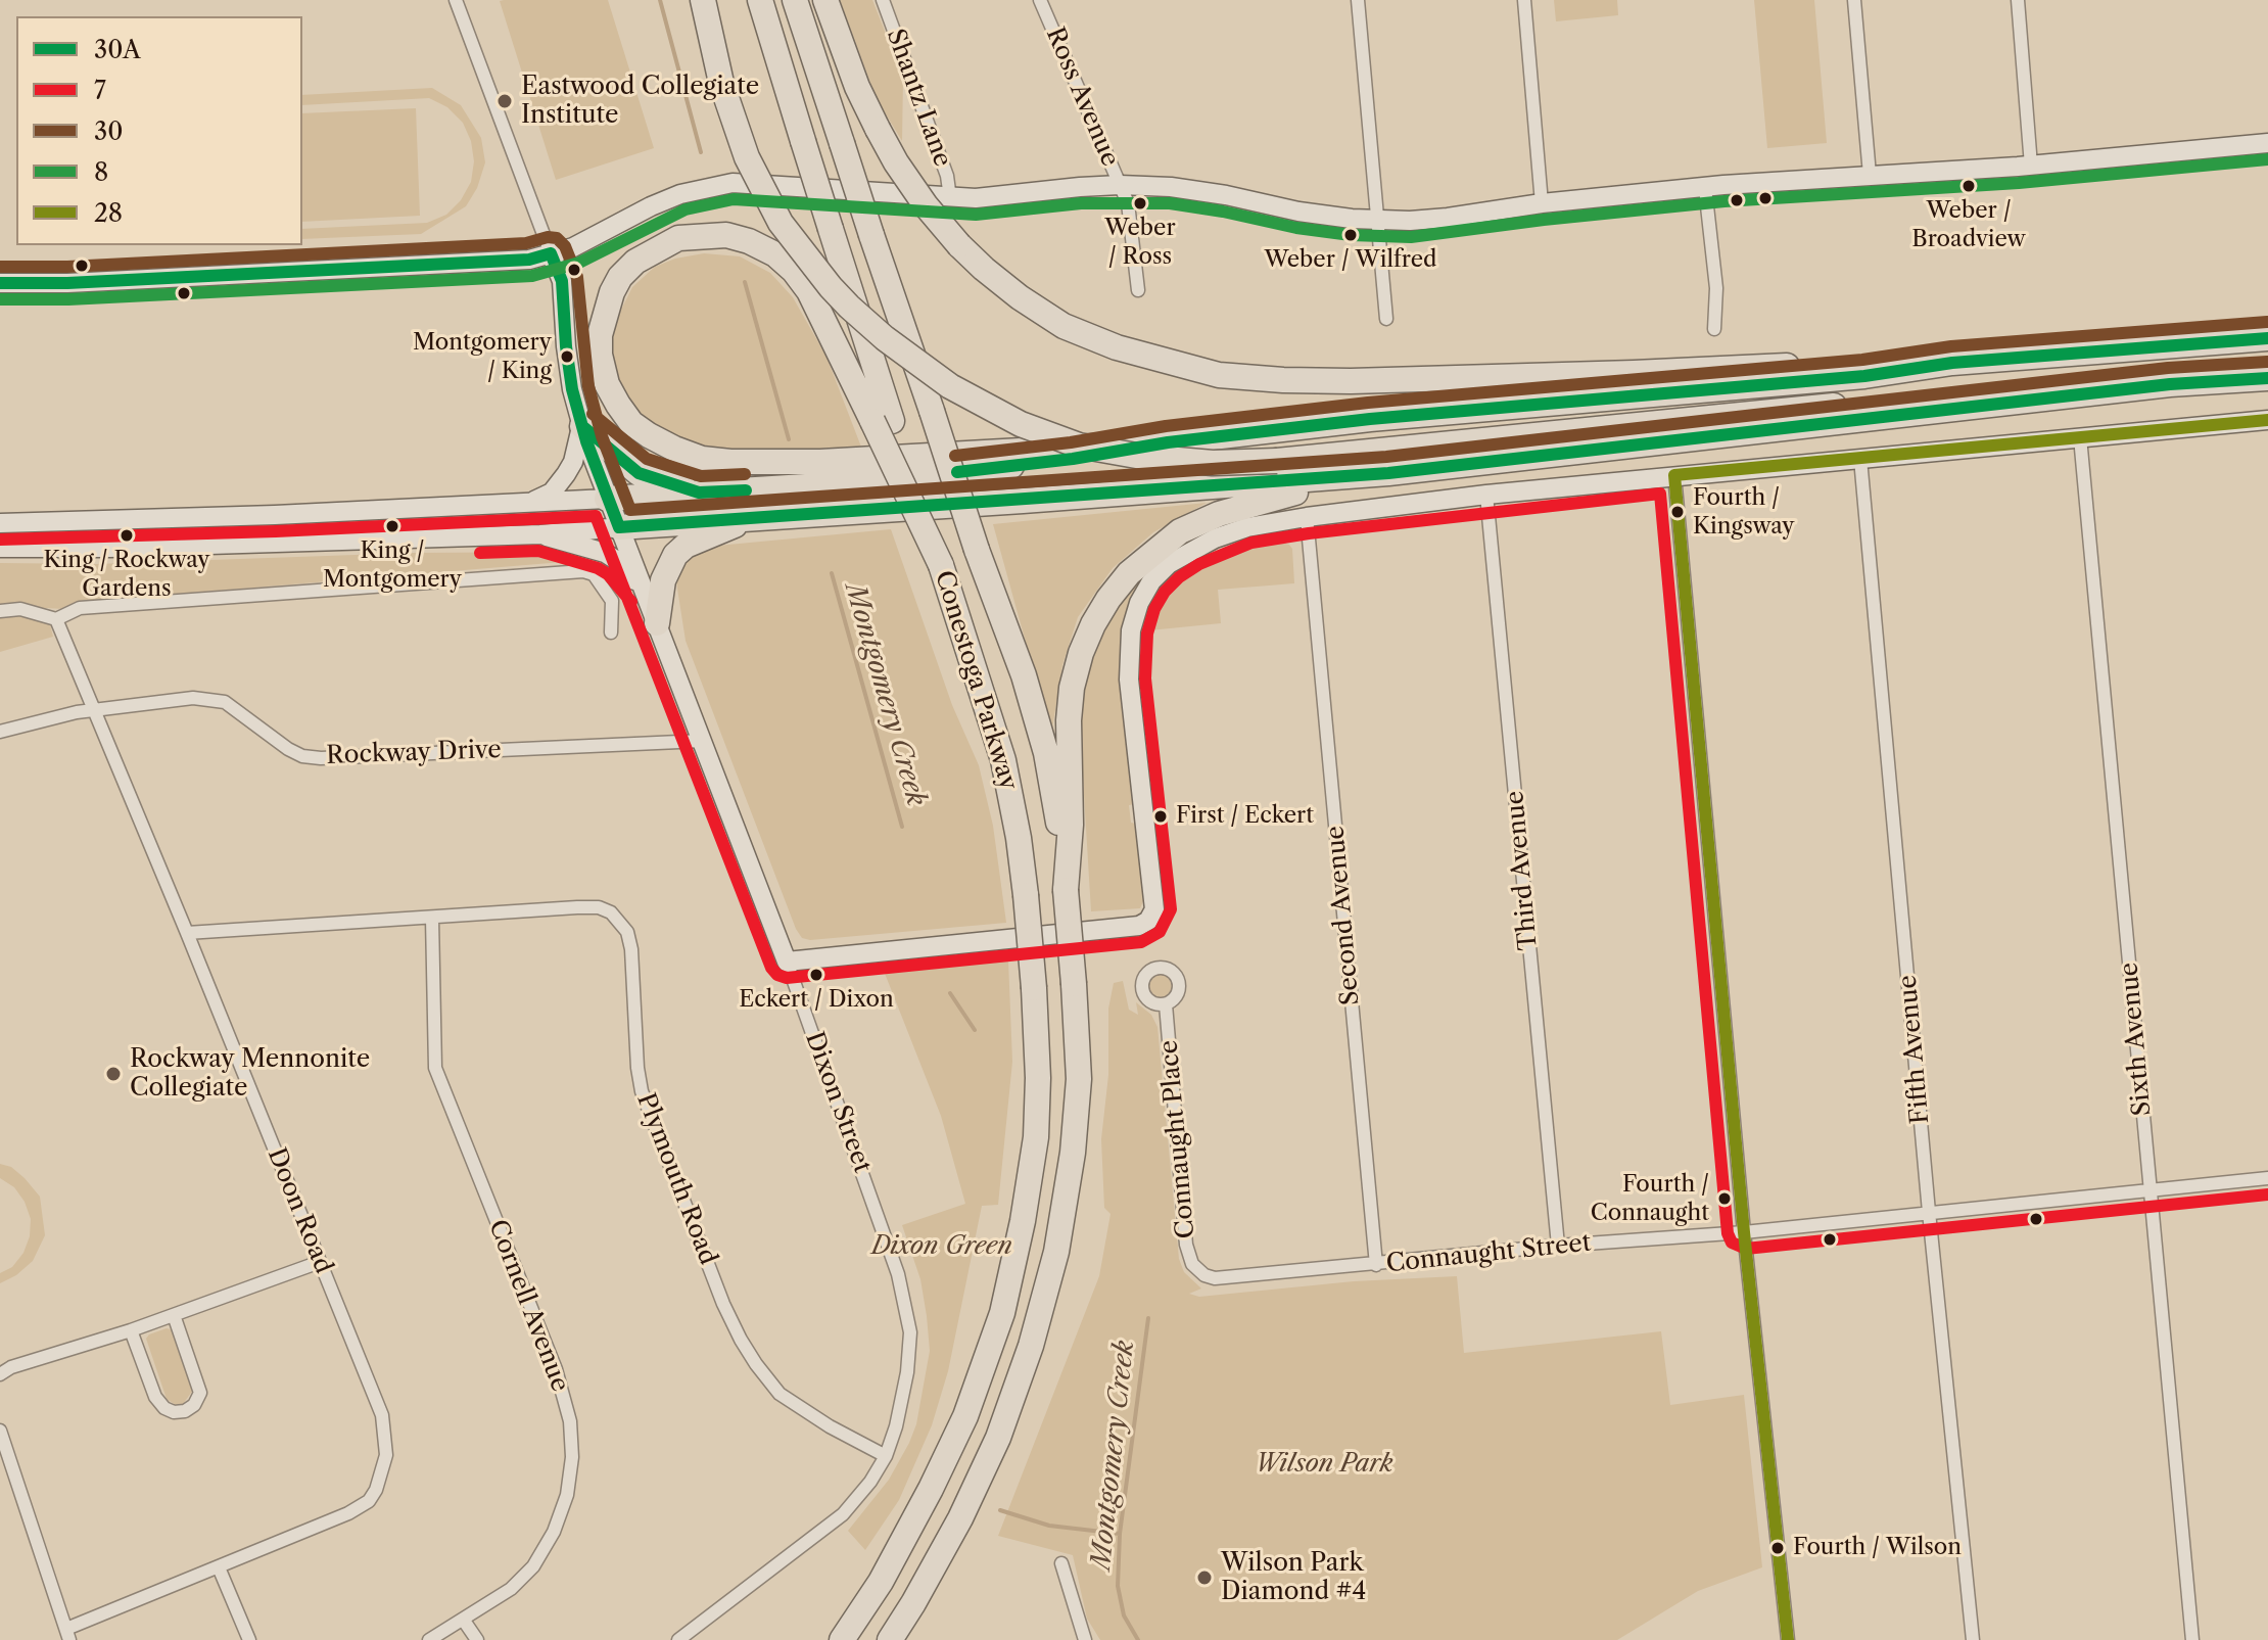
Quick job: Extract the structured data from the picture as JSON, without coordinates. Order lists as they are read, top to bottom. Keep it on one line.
{"streets":{"highway":["Conestoga Parkway"],"main road":["Dixon Street"],"street":["Ross Avenue","Shantz Lane","Rockway Drive","Third Avenue","Second Avenue","Sixth Avenue","Fifth Avenue","Connaught Place","Plymouth Road","Doon Road","Connaught Street","Cornell Avenue"]},"crossings":[["Rockway Drive","Dixon Street"],["Rockway Drive","Doon Road"],["Third Avenue","Connaught Street"],["Second Avenue","Connaught Street"],["Sixth Avenue","Connaught Street"],["Fifth Avenue","Connaught Street"],["Dixon Street","Plymouth Road"],["Connaught Place","Connaught Street"],["Plymouth Road","Doon Road"],["Plymouth Road","Cornell Avenue"]],"water":["Montgomery Creek"],"parks":["Dixon Green","Wilson Park"],"places":["Eastwood Collegiate Institute","Weber / Broadview","Weber / Ross","Weber / Wilfred","Montgomery / King","Fourth / Kingsway","King / Montgomery","King / Rockway Gardens","First / Eckert","Eckert / Dixon","Rockway Mennonite Collegiate","Fourth / Connaught","Fourth / Wilson","Wilson Park Diamond #4"],"lines":["transit line 8","transit line 30","transit line 30A","transit line 28","transit line 7"],"legend":["30A","7","30","8","28"]}
